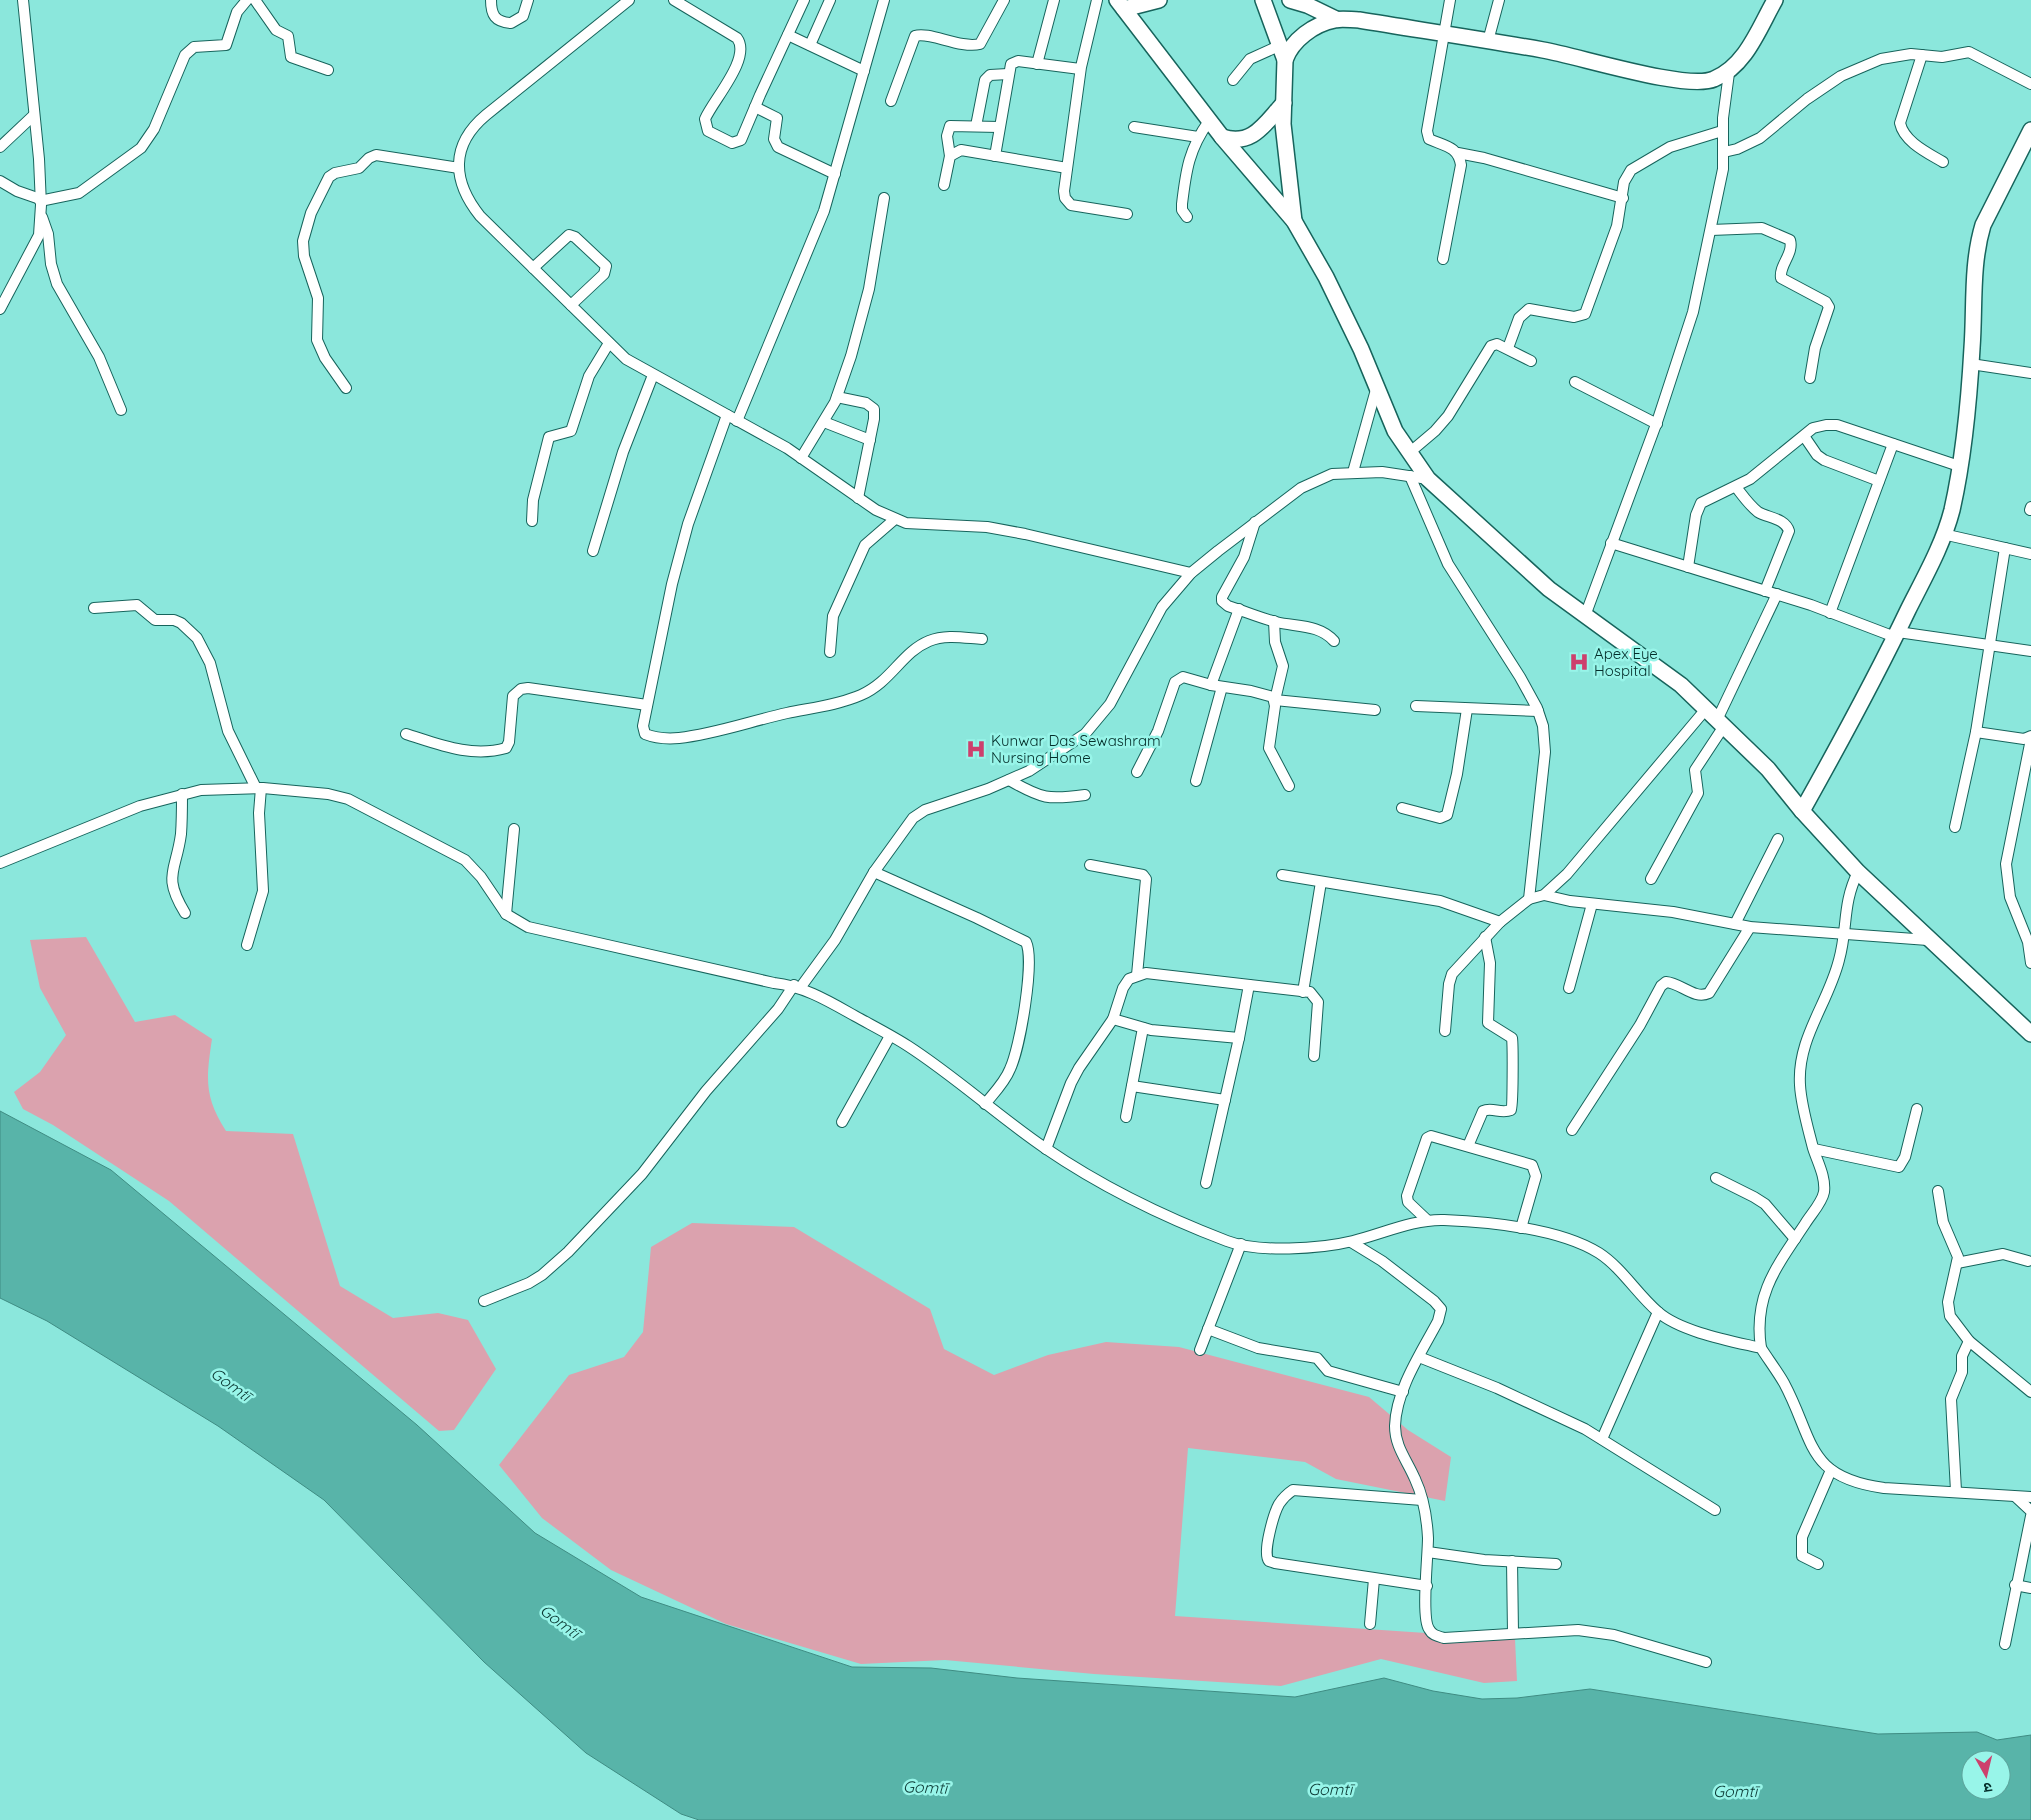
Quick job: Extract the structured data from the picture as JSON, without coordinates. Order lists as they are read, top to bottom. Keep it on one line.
{"water":["Gomtī"],"places":{"hospital":["Apex Eye Hospital","Kunwar Das Sewashram Nursing Home"]},"north":"bottom"}
